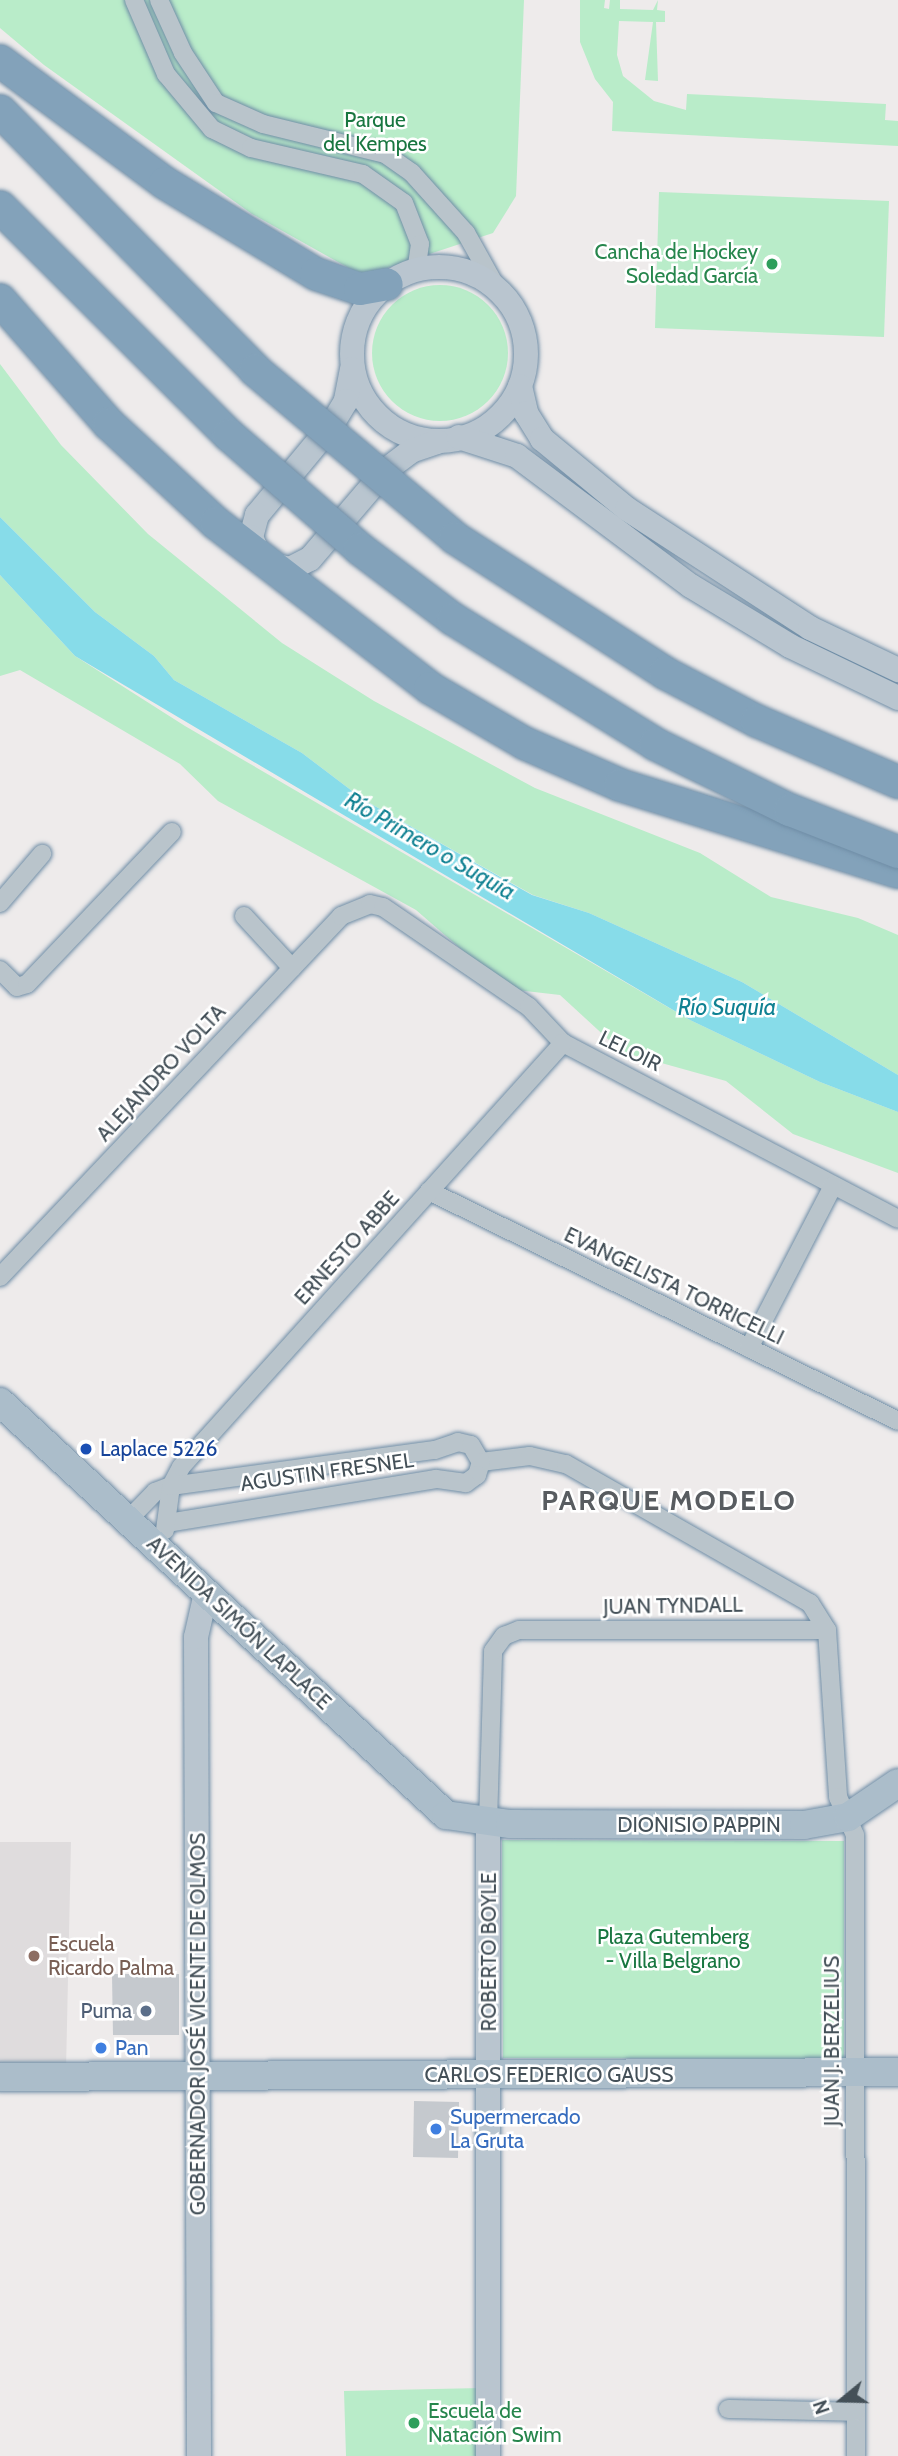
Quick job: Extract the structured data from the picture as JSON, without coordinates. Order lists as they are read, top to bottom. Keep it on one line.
{"streets":{"main road":["AVENIDA SIMÓN LAPLACE","DIONISIO PAPPIN","CARLOS FEDERICO GAUSS"],"street":["LELOIR","ALEJANDRO VOLTA","ERNESTO ABBE","EVANGELISTA TORRICELLI","AGUSTIN FRESNEL","JUAN TYNDALL","ROBERTO BOYLE","GOBERNADOR JOSÉ VICENTE DE OLMOS","JUAN J. BERZELIUS"]},"crossings":[["LELOIR","ALEJANDRO VOLTA"],["LELOIR","ERNESTO ABBE"],["ERNESTO ABBE","EVANGELISTA TORRICELLI"],["ERNESTO ABBE","AGUSTIN FRESNEL"],["ERNESTO ABBE","AVENIDA SIMÓN LAPLACE"],["AGUSTIN FRESNEL","AVENIDA SIMÓN LAPLACE"],["JUAN TYNDALL","ROBERTO BOYLE"],["JUAN TYNDALL","JUAN J. BERZELIUS"],["AVENIDA SIMÓN LAPLACE","DIONISIO PAPPIN"],["AVENIDA SIMÓN LAPLACE","ROBERTO BOYLE"],["AVENIDA SIMÓN LAPLACE","GOBERNADOR JOSÉ VICENTE DE OLMOS"],["DIONISIO PAPPIN","ROBERTO BOYLE"],["DIONISIO PAPPIN","JUAN J. BERZELIUS"],["ROBERTO BOYLE","CARLOS FEDERICO GAUSS"],["GOBERNADOR JOSÉ VICENTE DE OLMOS","CARLOS FEDERICO GAUSS"],["JUAN J. BERZELIUS","CARLOS FEDERICO GAUSS"]],"districts":["PARQUE MODELO"],"water":["Río Primero o Suquía","Río Suquía"],"parks":["Parque del Kempes","Plaza Gutemberg - Villa Belgrano"],"places":["Cancha de Hockey Soledad García","Laplace 5226","Escuela Ricardo Palma","Puma","Pan","Supermercado La Gruta","Escuela de Natación Swim"],"north":"left"}
